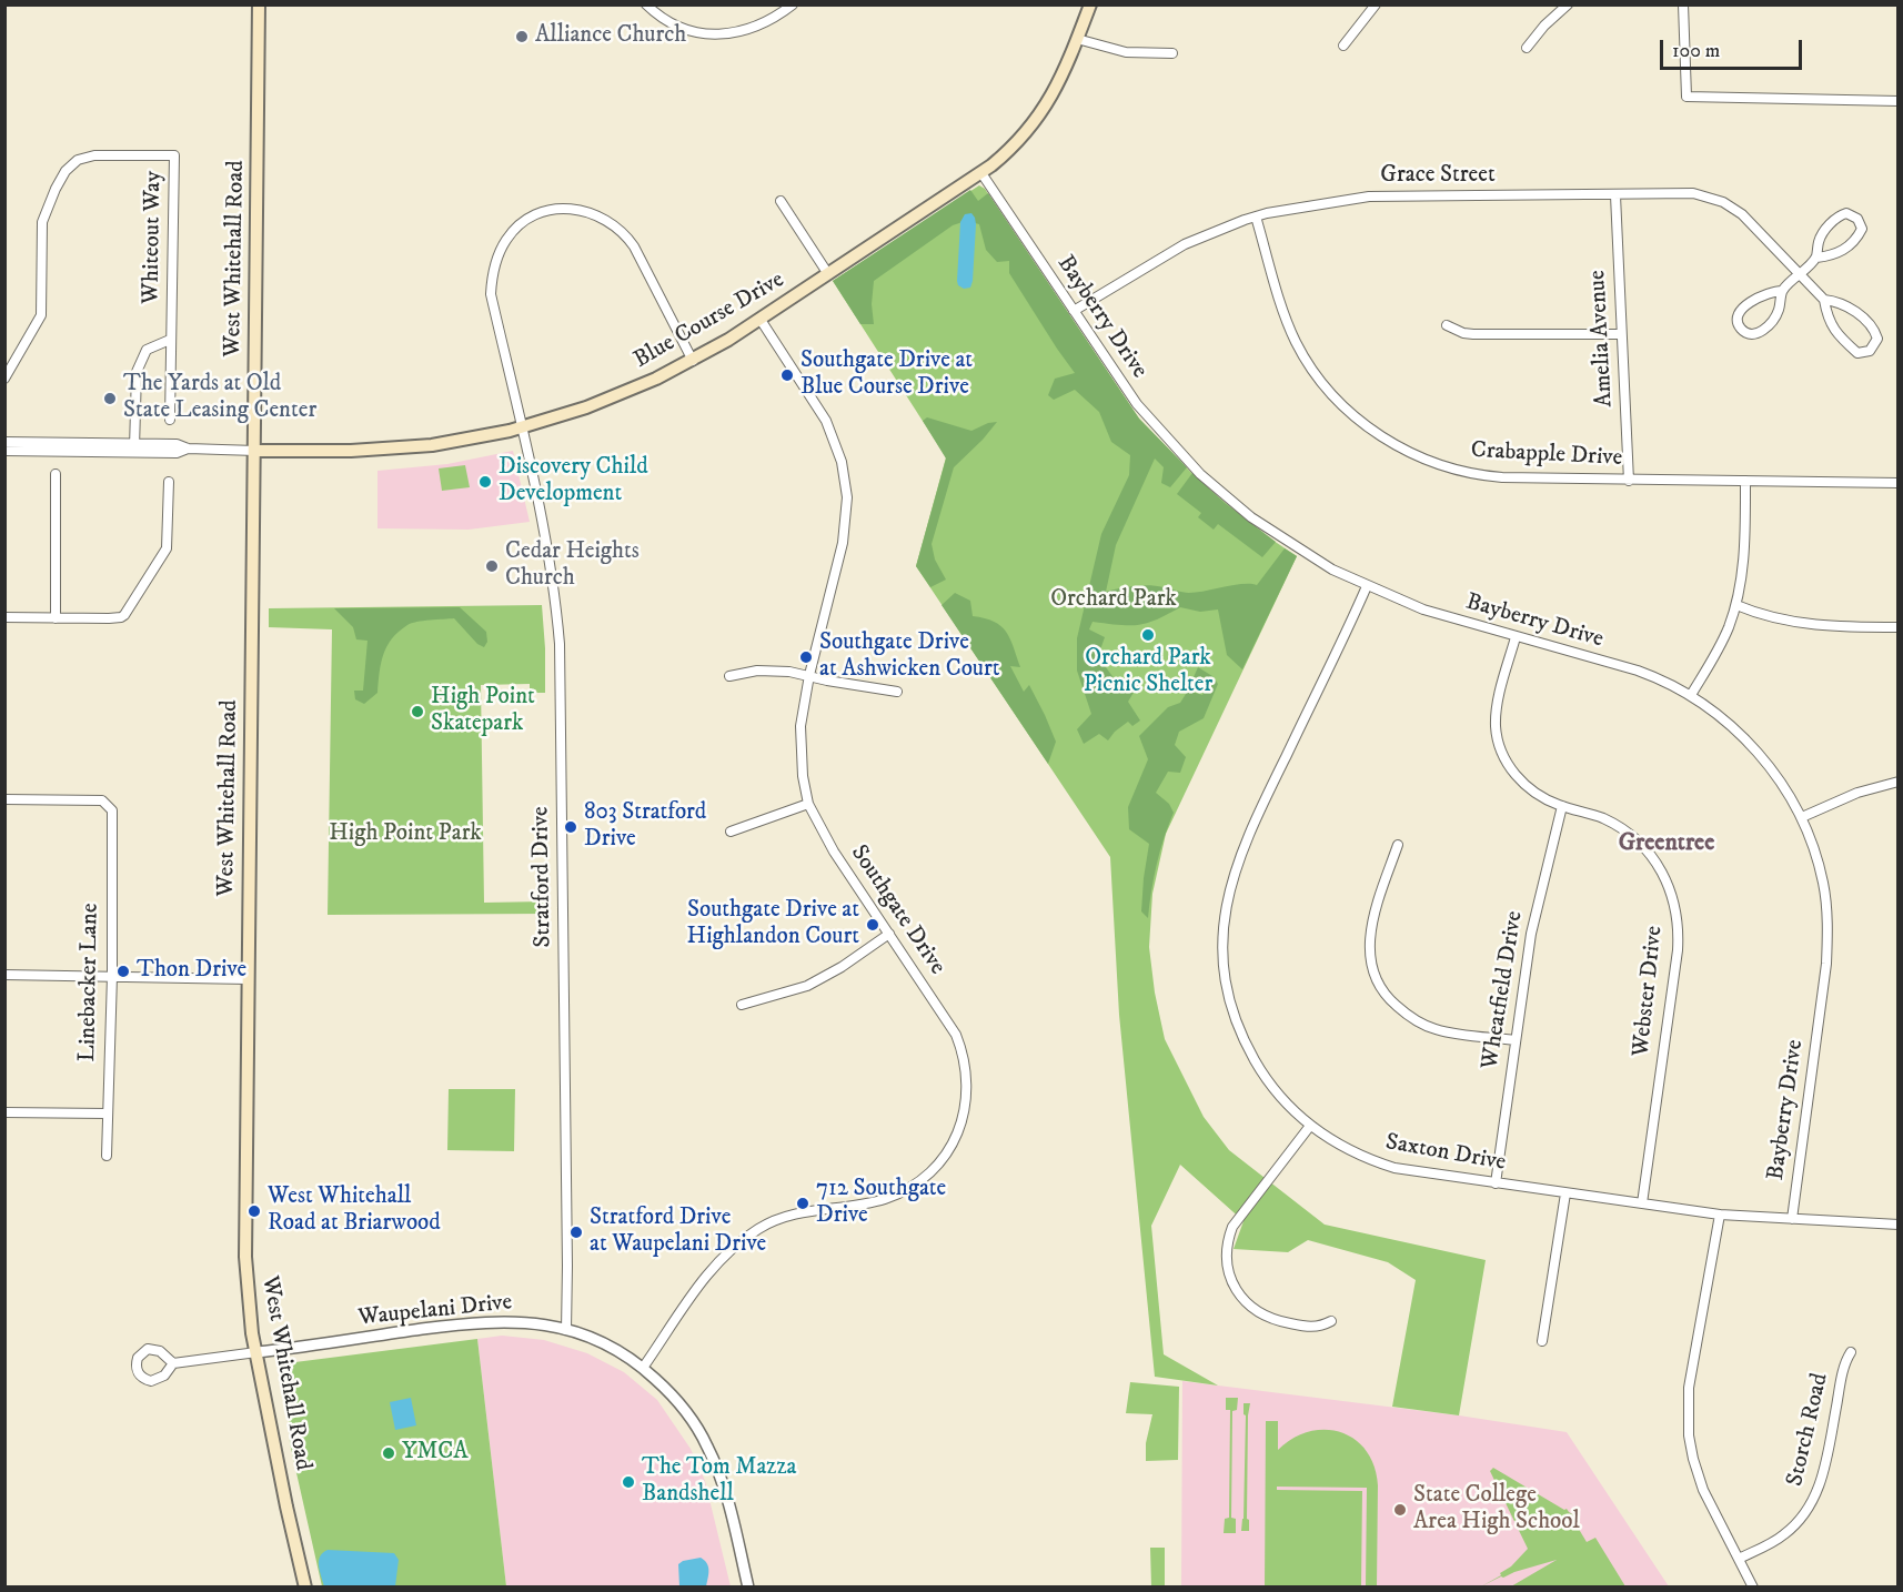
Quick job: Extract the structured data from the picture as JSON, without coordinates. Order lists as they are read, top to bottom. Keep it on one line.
{"streets":{"main road":["West Whitehall Road","Blue Course Drive"],"street":["Grace Street","Whiteout Way","Bayberry Drive","Amelia Avenue","Crabapple Drive","Stratford Drive","Southgate Drive","Linebacker Lane","Wheatfield Drive","Webster Drive","Saxton Drive","Waupelani Drive","Storch Road"]},"crossings":[["Grace Street","Bayberry Drive"],["Grace Street","Amelia Avenue"],["Grace Street","Crabapple Drive"],["West Whitehall Road","Blue Course Drive"],["West Whitehall Road","Waupelani Drive"],["Bayberry Drive","Blue Course Drive"],["Bayberry Drive","Webster Drive"],["Bayberry Drive","Saxton Drive"],["Blue Course Drive","Stratford Drive"],["Blue Course Drive","Southgate Drive"],["Amelia Avenue","Crabapple Drive"],["Stratford Drive","Waupelani Drive"],["Southgate Drive","Waupelani Drive"],["Wheatfield Drive","Webster Drive"],["Wheatfield Drive","Saxton Drive"],["Webster Drive","Saxton Drive"]],"districts":["Greentree"],"parks":["Orchard Park","High Point Park"],"places":["Alliance Church","Southgate Drive at Blue Course Drive","The Yards at Old State Leasing Center","Discovery Child Development","Cedar Heights Church","Orchard Park Picnic Shelter","Southgate Drive at Ashwicken Court","High Point Skatepark","803 Stratford Drive","Southgate Drive at Highlandon Court","Thon Drive","712 Southgate Drive","West Whitehall Road at Briarwood","Stratford Drive at Waupelani Drive","YMCA","The Tom Mazza Bandshell","State College Area High School"],"scale_bar":"100 m"}
